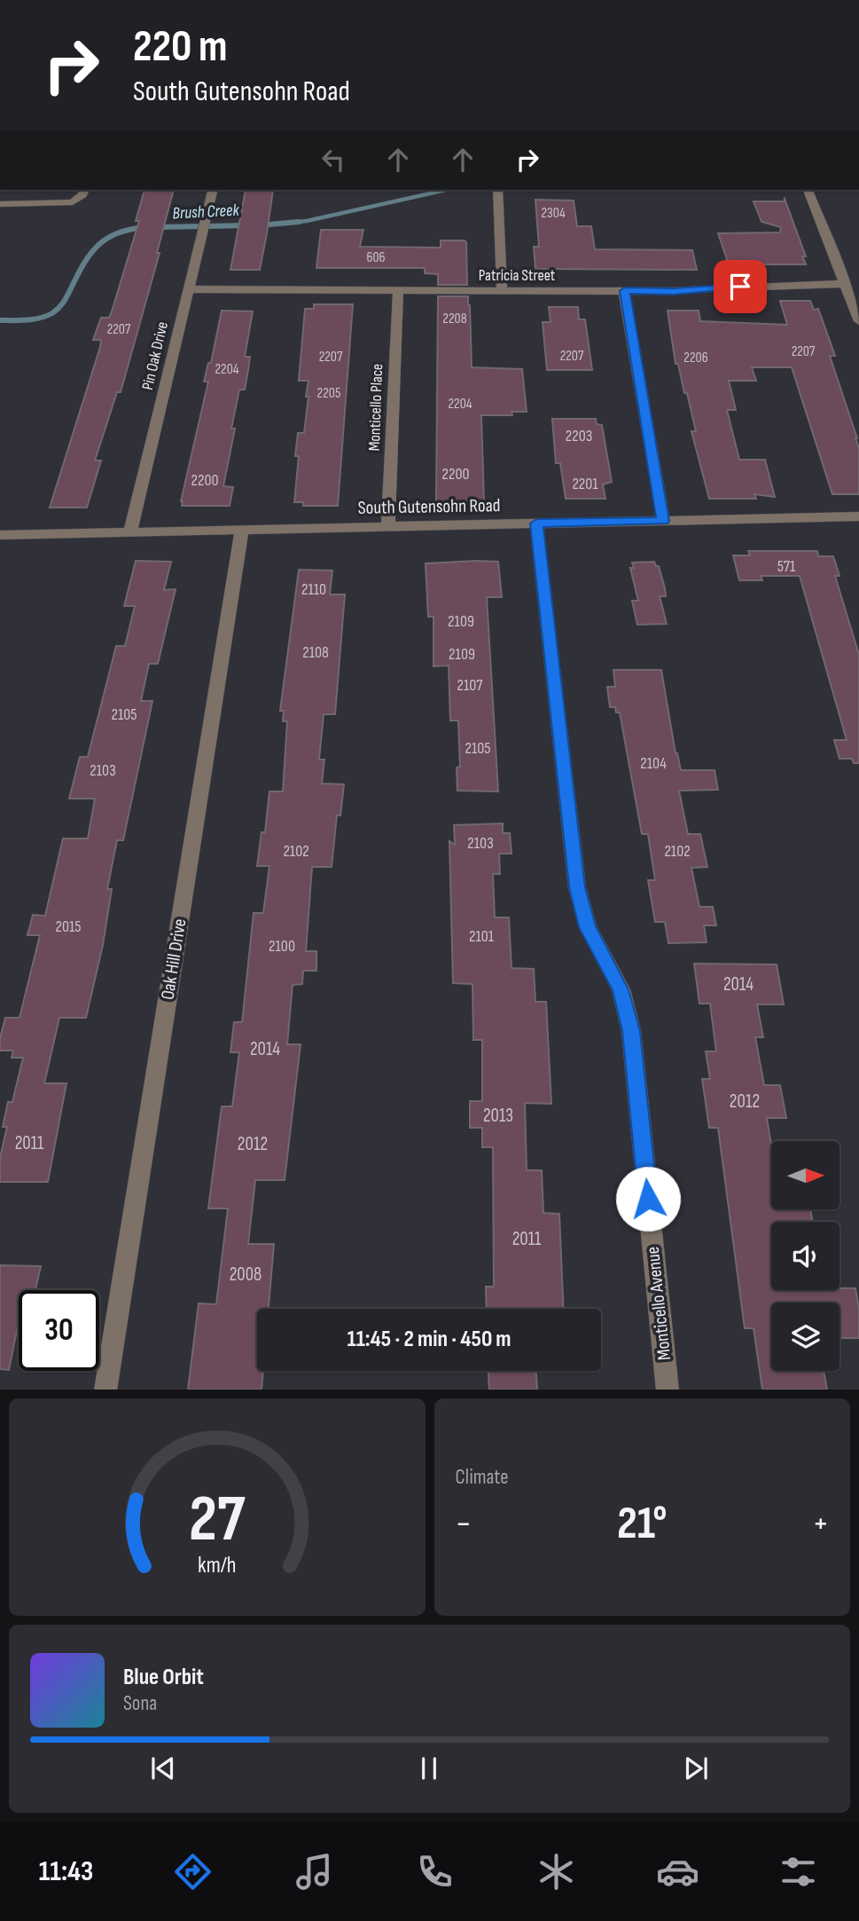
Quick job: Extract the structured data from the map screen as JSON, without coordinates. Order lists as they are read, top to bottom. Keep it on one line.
{"streets":{"street":["Patricia Street","Pin Oak Drive","Monticello Place","South Gutensohn Road","Oak Hill Drive","Monticello Avenue"]},"crossings":[["Patricia Street","Pin Oak Drive"],["Patricia Street","Monticello Place"],["Pin Oak Drive","South Gutensohn Road"],["Monticello Place","South Gutensohn Road"],["South Gutensohn Road","Oak Hill Drive"],["South Gutensohn Road","Monticello Avenue"]],"water":["Brush Creek"],"house_numbers":["2304","606","2208","2207","2207","2207","2207","2206","2204","2205","2204","2203","2200","2200","2201","571","2110","2109","2108","2109","2107","2105","2105","2104","2103","2103","2102","2102","2015","2101","2100","2014","2014","2012","2013","2011","2012","2011","2008"],"north":"right","page":{"turn":["220 m","South Gutensohn Road"],"limit":"30","trip":"11:45 · 2 min · 450 m","tile":"Climate","heat":["−","21°","+"],"song":["Blue Orbit","Sona"],"tabs":"11:43","gauge":["27","km/h"]}}
